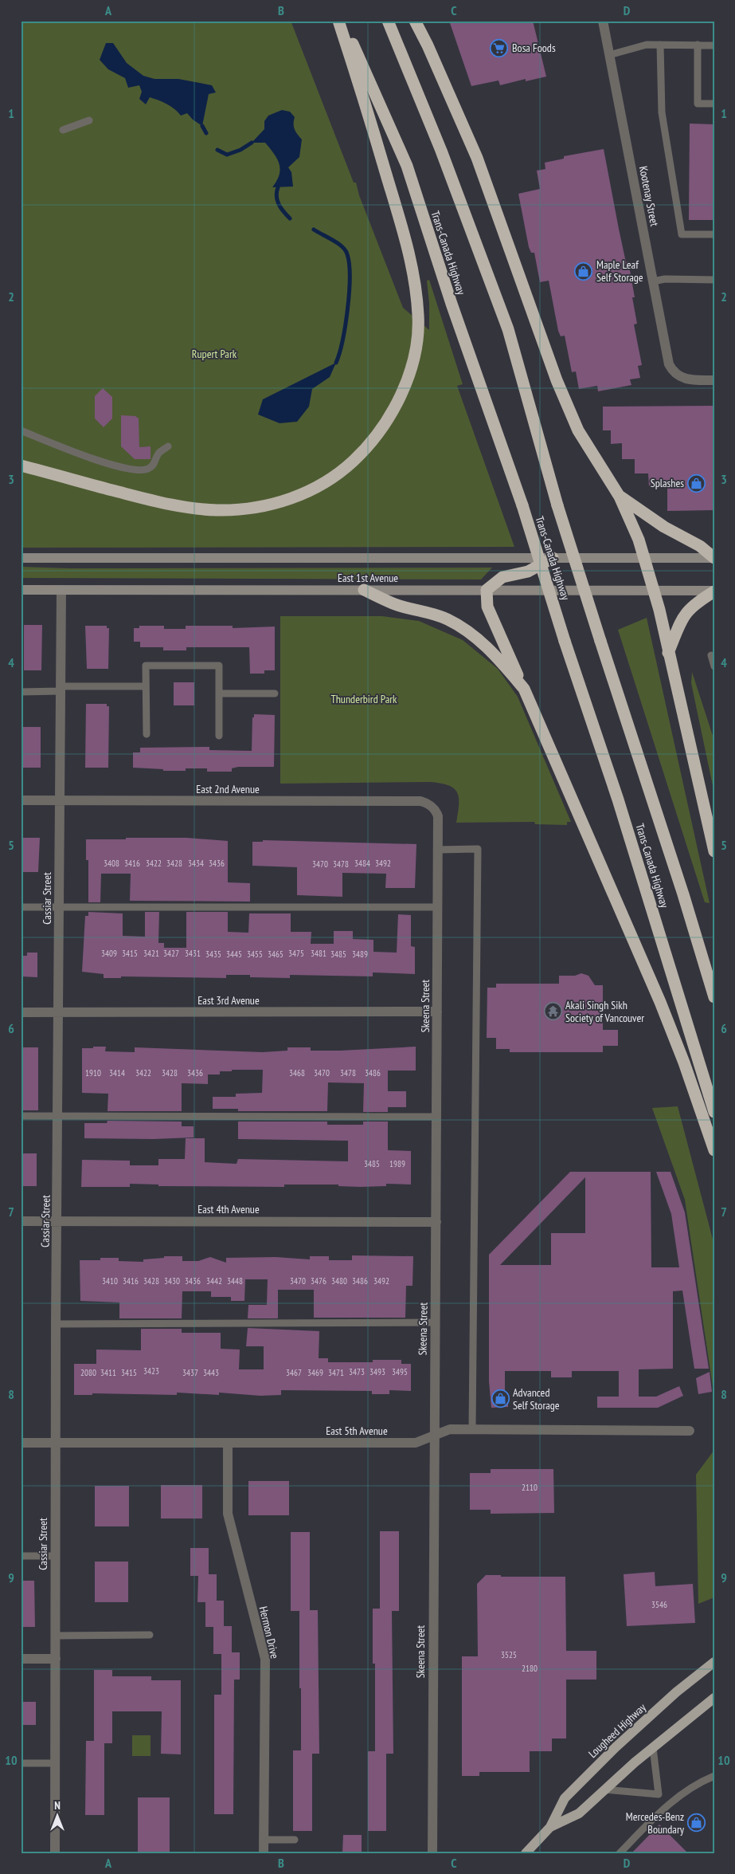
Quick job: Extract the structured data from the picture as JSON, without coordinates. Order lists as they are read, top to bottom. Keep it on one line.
{"streets":{"highway":["Trans-Canada Highway"],"main road":["East 1st Avenue","Lougheed Highway"],"street":["Kootenay Street","East 2nd Avenue","Cassiar Street","East 3rd Avenue","Skeena Street","East 4th Avenue","East 5th Avenue","Hermon Drive"]},"crossings":[["East 1st Avenue","Cassiar Street"],["East 2nd Avenue","Cassiar Street"],["East 2nd Avenue","Skeena Street"],["Cassiar Street","East 3rd Avenue"],["Cassiar Street","East 4th Avenue"],["Cassiar Street","East 5th Avenue"],["East 3rd Avenue","Skeena Street"],["Skeena Street","East 4th Avenue"],["Skeena Street","East 5th Avenue"],["East 5th Avenue","Hermon Drive"]],"parks":["Rupert Park","Thunderbird Park"],"places":{"supermarket":["Bosa Foods"],"shop":["Maple Leaf Self Storage","Splashes","Advanced Self Storage","Mercedes-Benz Boundary"],"temple":["Akali Singh Sikh Society of Vancouver"]},"house_numbers":["3408","3416","3422","3428","3434","3436","3484","3492","3470","3478","3409","3415","3421","3427","3431","3475","3481","3435","3445","3455","3465","3485","3489","1910","3414","3422","3428","3436","3468","3470","3478","3486","3485","1989","3410","3416","3428","3430","3436","3442","3448","3470","3476","3480","3486","3492","3423","3473","3493","3495","2080","3411","3415","3437","3443","3467","3469","3471","2110","3546","3525","2180"],"north":"top","grid":{"columns":["A","B","C","D"],"rows":["1","2","3","4","5","6","7","8","9","10"]}}
